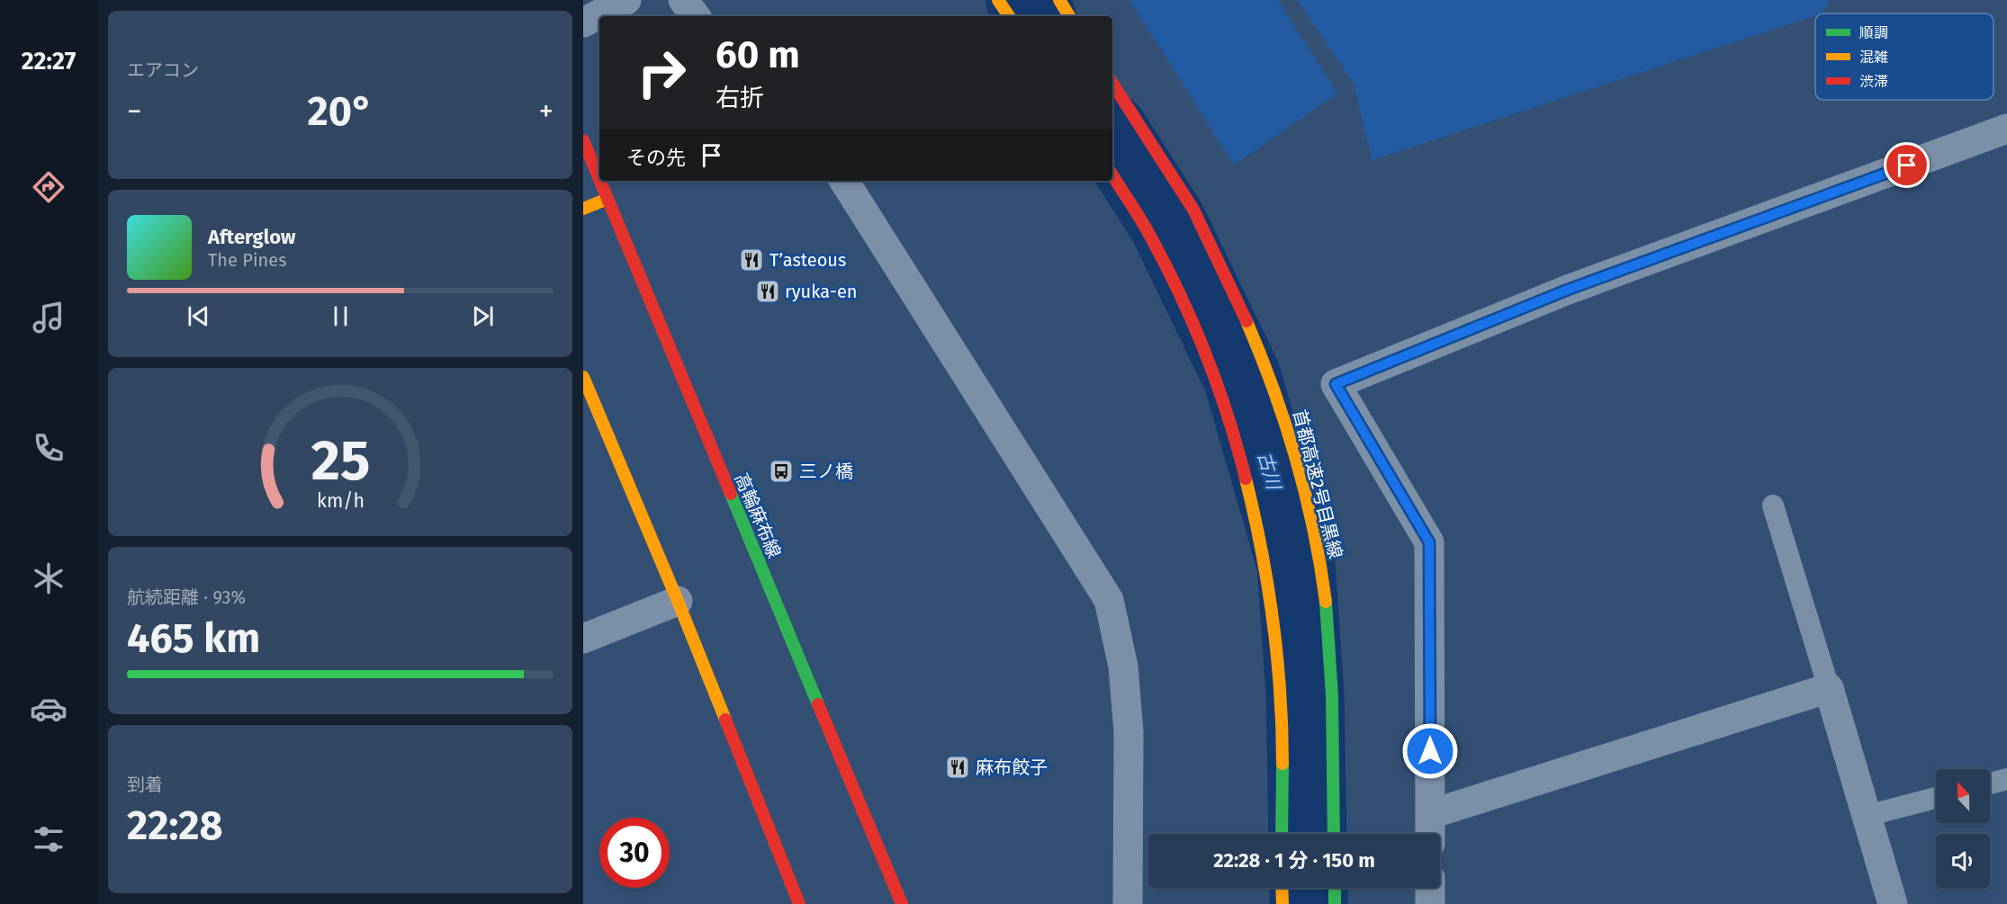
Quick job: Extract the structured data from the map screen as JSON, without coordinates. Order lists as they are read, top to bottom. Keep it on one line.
{"streets":{"main road":["首都高速2号目黒線","高輪麻布線"]},"water":["古川"],"places":{"restaurant":["T’asteous","ryuka-en","麻布餃子"],"bus stop":["三ノ橋"]},"legend":["順調","混雑","渋滞"],"north":"top","page":{"tabs":"22:27","tile":["エアコン",["航続距離 · 93%","465 km"],["到着","22:28"]],"turn":["60 m","右折"],"heat":["−","20°","+"],"then":"その先","song":["Afterglow","The Pines"],"limit":"30","trip":"22:28 · 1 分 · 150 m","gauge":["25","km/h"]}}
